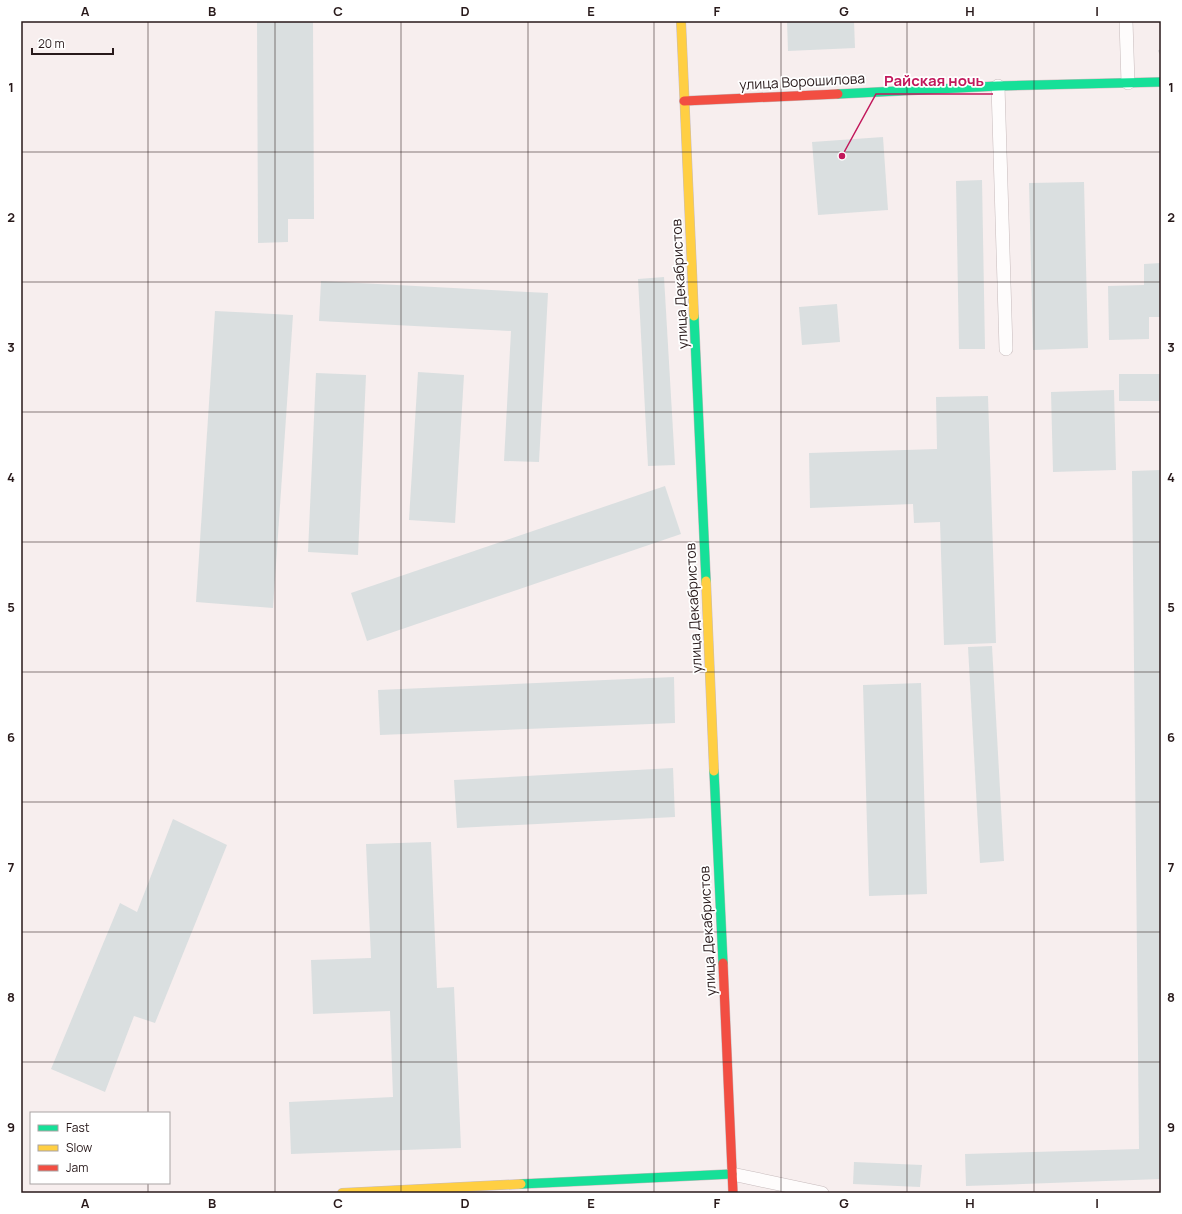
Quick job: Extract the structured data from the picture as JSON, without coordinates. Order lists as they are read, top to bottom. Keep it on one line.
{"streets":{"street":["улица Ворошилова","улица Декабристов"]},"crossings":[["улица Ворошилова","улица Декабристов"]],"places":["Райская ночь"],"legend":["Fast","Slow","Jam"],"scale_bar":"20 m","grid":{"columns":["A","B","C","D","E","F","G","H","I"],"rows":["1","2","3","4","5","6","7","8","9"]}}
